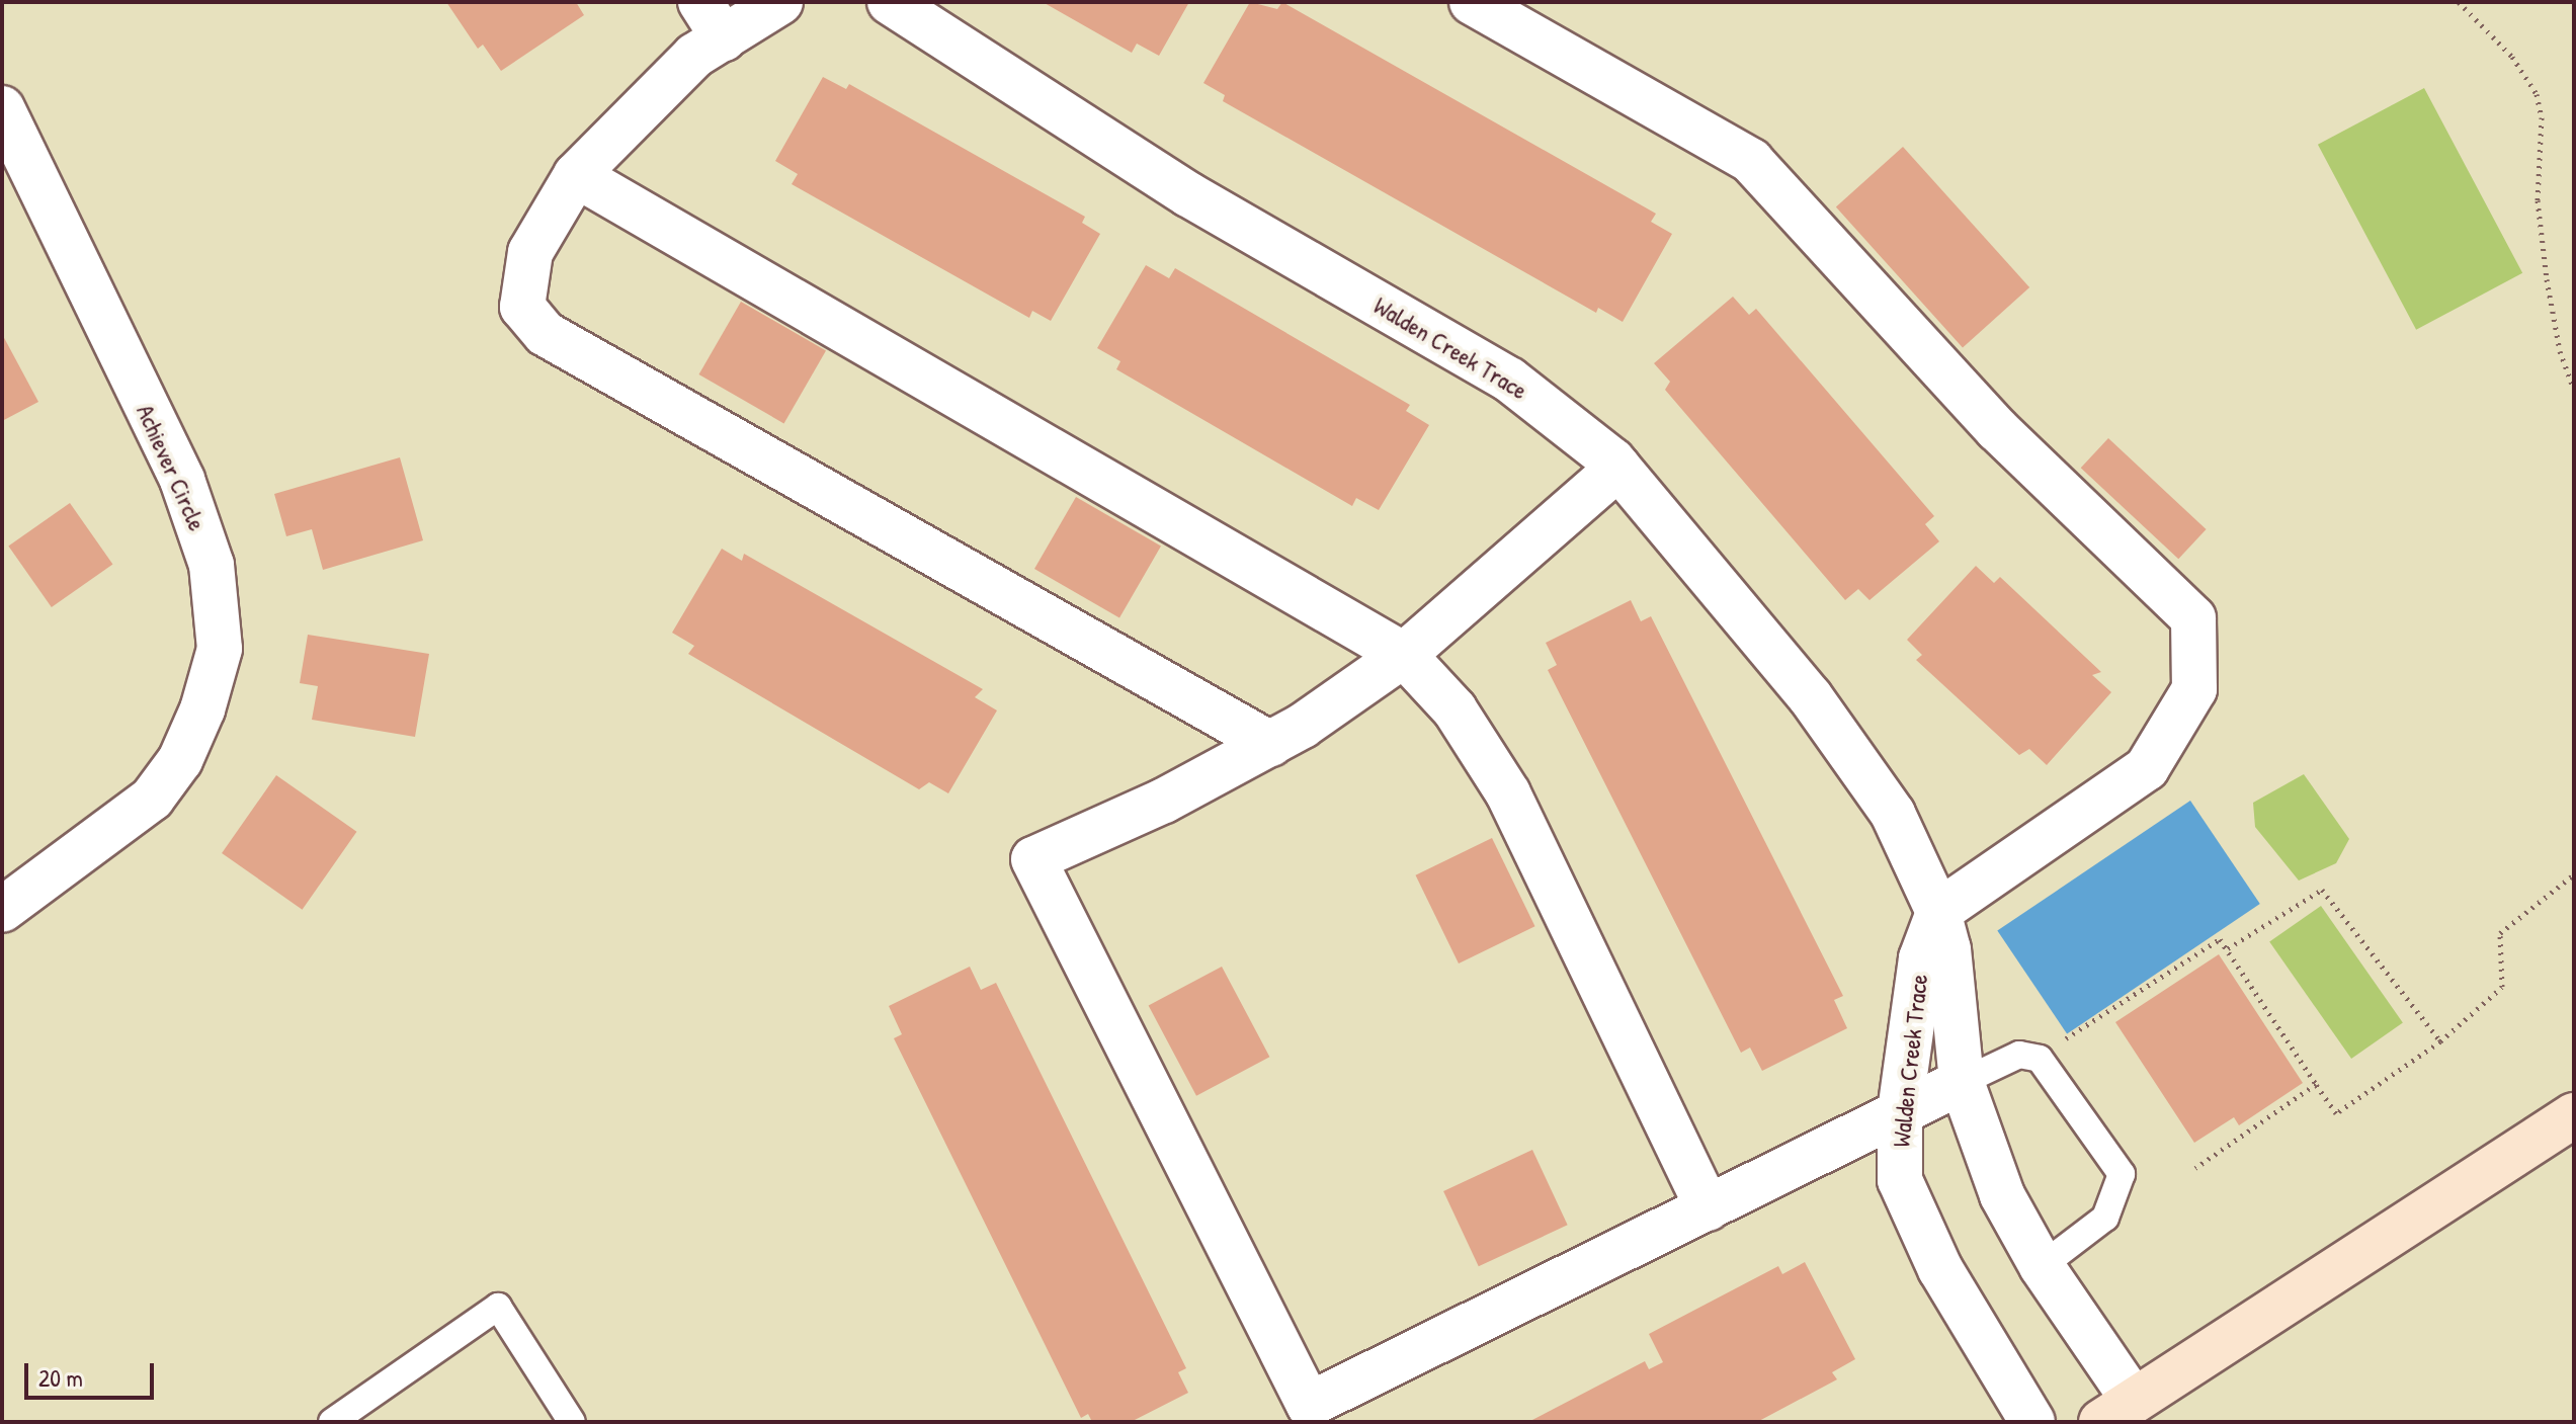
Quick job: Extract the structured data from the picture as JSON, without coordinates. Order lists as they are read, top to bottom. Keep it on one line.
{"streets":{"street":["Walden Creek Trace","Achiever Circle"]},"scale_bar":"20 m"}
